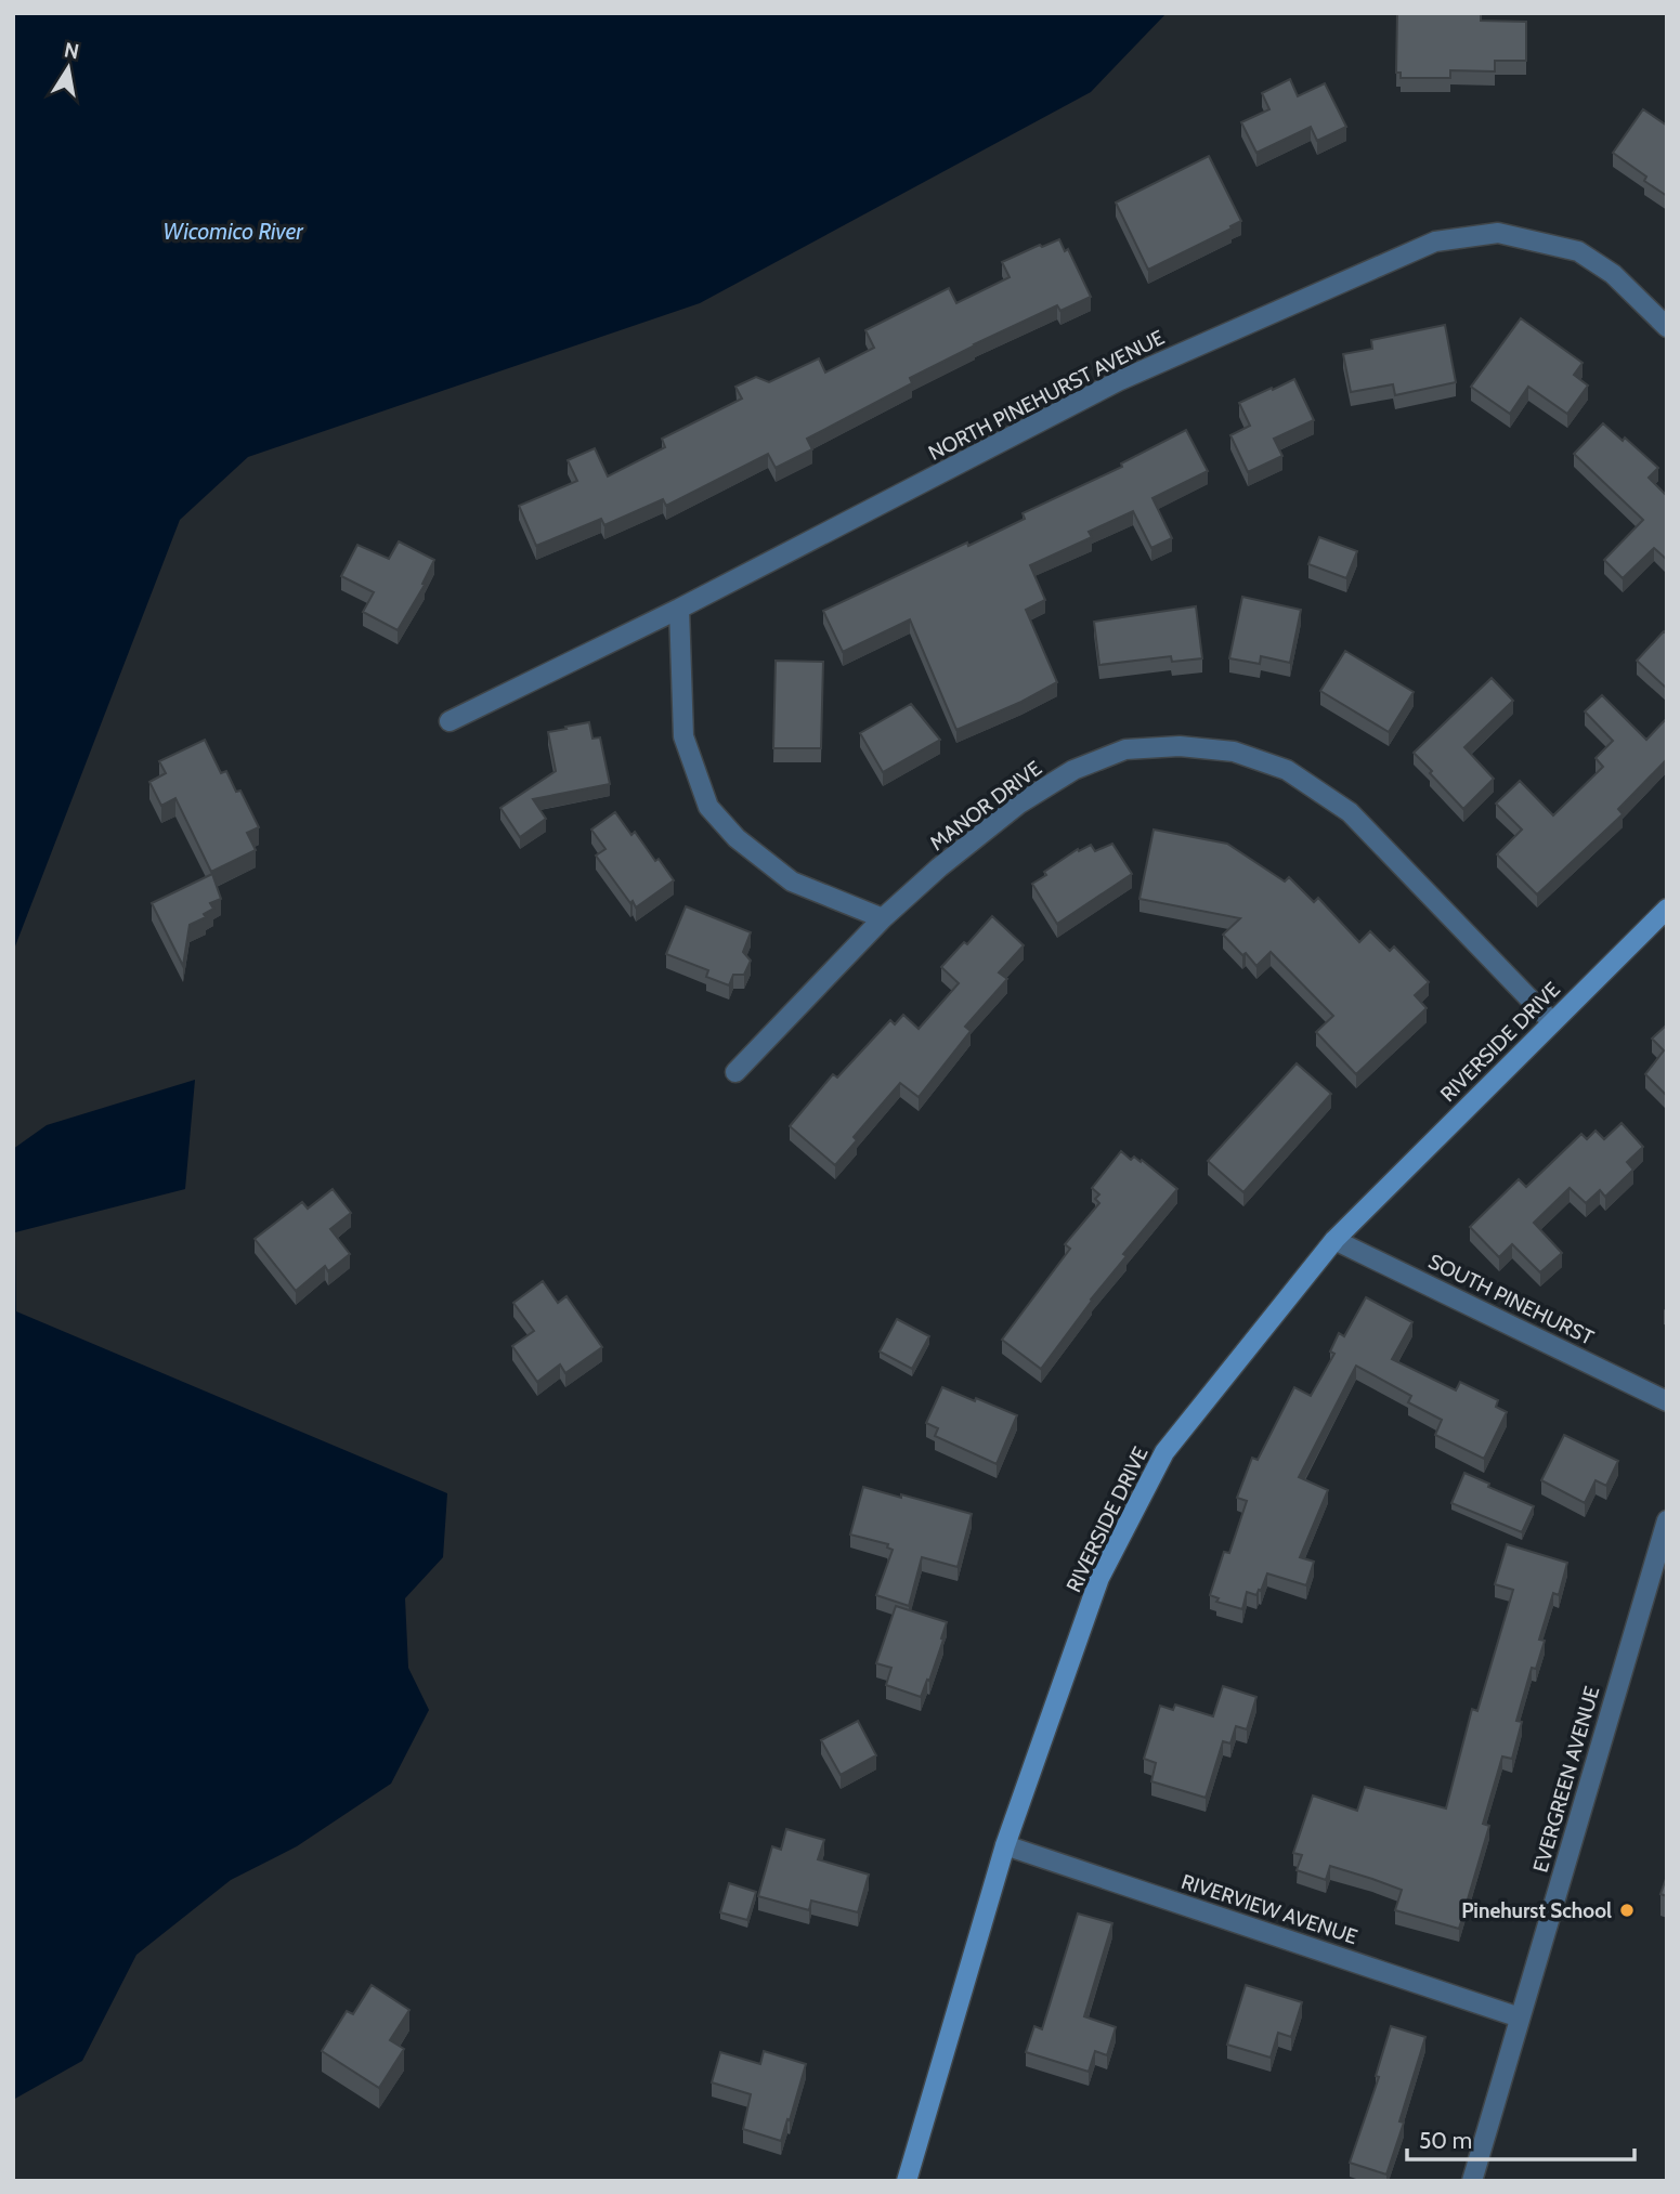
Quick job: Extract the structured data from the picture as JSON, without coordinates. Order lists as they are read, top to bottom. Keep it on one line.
{"streets":{"street":["NORTH PINEHURST AVENUE","MANOR DRIVE","RIVERSIDE DRIVE","SOUTH PINEHURST","EVERGREEN AVENUE","RIVERVIEW AVENUE"]},"crossings":[["MANOR DRIVE","RIVERSIDE DRIVE"],["RIVERSIDE DRIVE","SOUTH PINEHURST"],["RIVERSIDE DRIVE","RIVERVIEW AVENUE"],["EVERGREEN AVENUE","RIVERVIEW AVENUE"]],"water":["Wicomico River"],"places":["Pinehurst School"],"scale_bar":"50 m","north":"top"}
